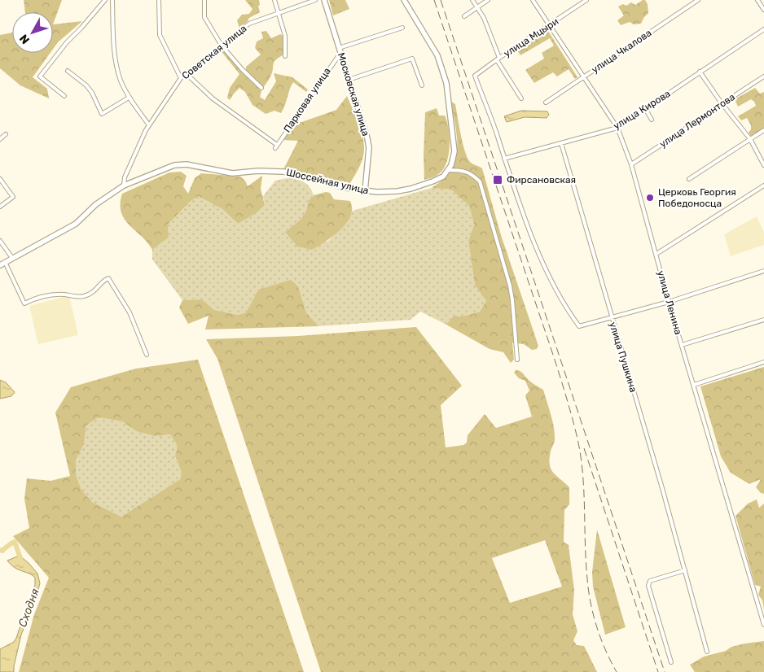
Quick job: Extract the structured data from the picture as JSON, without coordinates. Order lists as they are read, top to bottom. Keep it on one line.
{"streets":{"street":["улица Мцыри","улица Чкалова","Советская улица","Московская улица","Парковая улица","улица Кирова","улица Лермонтова","Шоссейная улица","улица Ленина","улица Пушкина"]},"crossings":[["улица Мцыри","улица Кирова"],["улица Мцыри","улица Ленина"],["улица Чкалова","улица Ленина"],["Советская улица","Парковая улица"],["Советская улица","Шоссейная улица"],["Московская улица","Парковая улица"],["Московская улица","Шоссейная улица"],["улица Кирова","улица Ленина"],["улица Кирова","улица Пушкина"],["улица Лермонтова","улица Ленина"]],"water":["Сходня"],"places":{"transit":["Фирсановская"],"other":["Церковь Георгия Победоносца"]},"north":"bottom left"}
